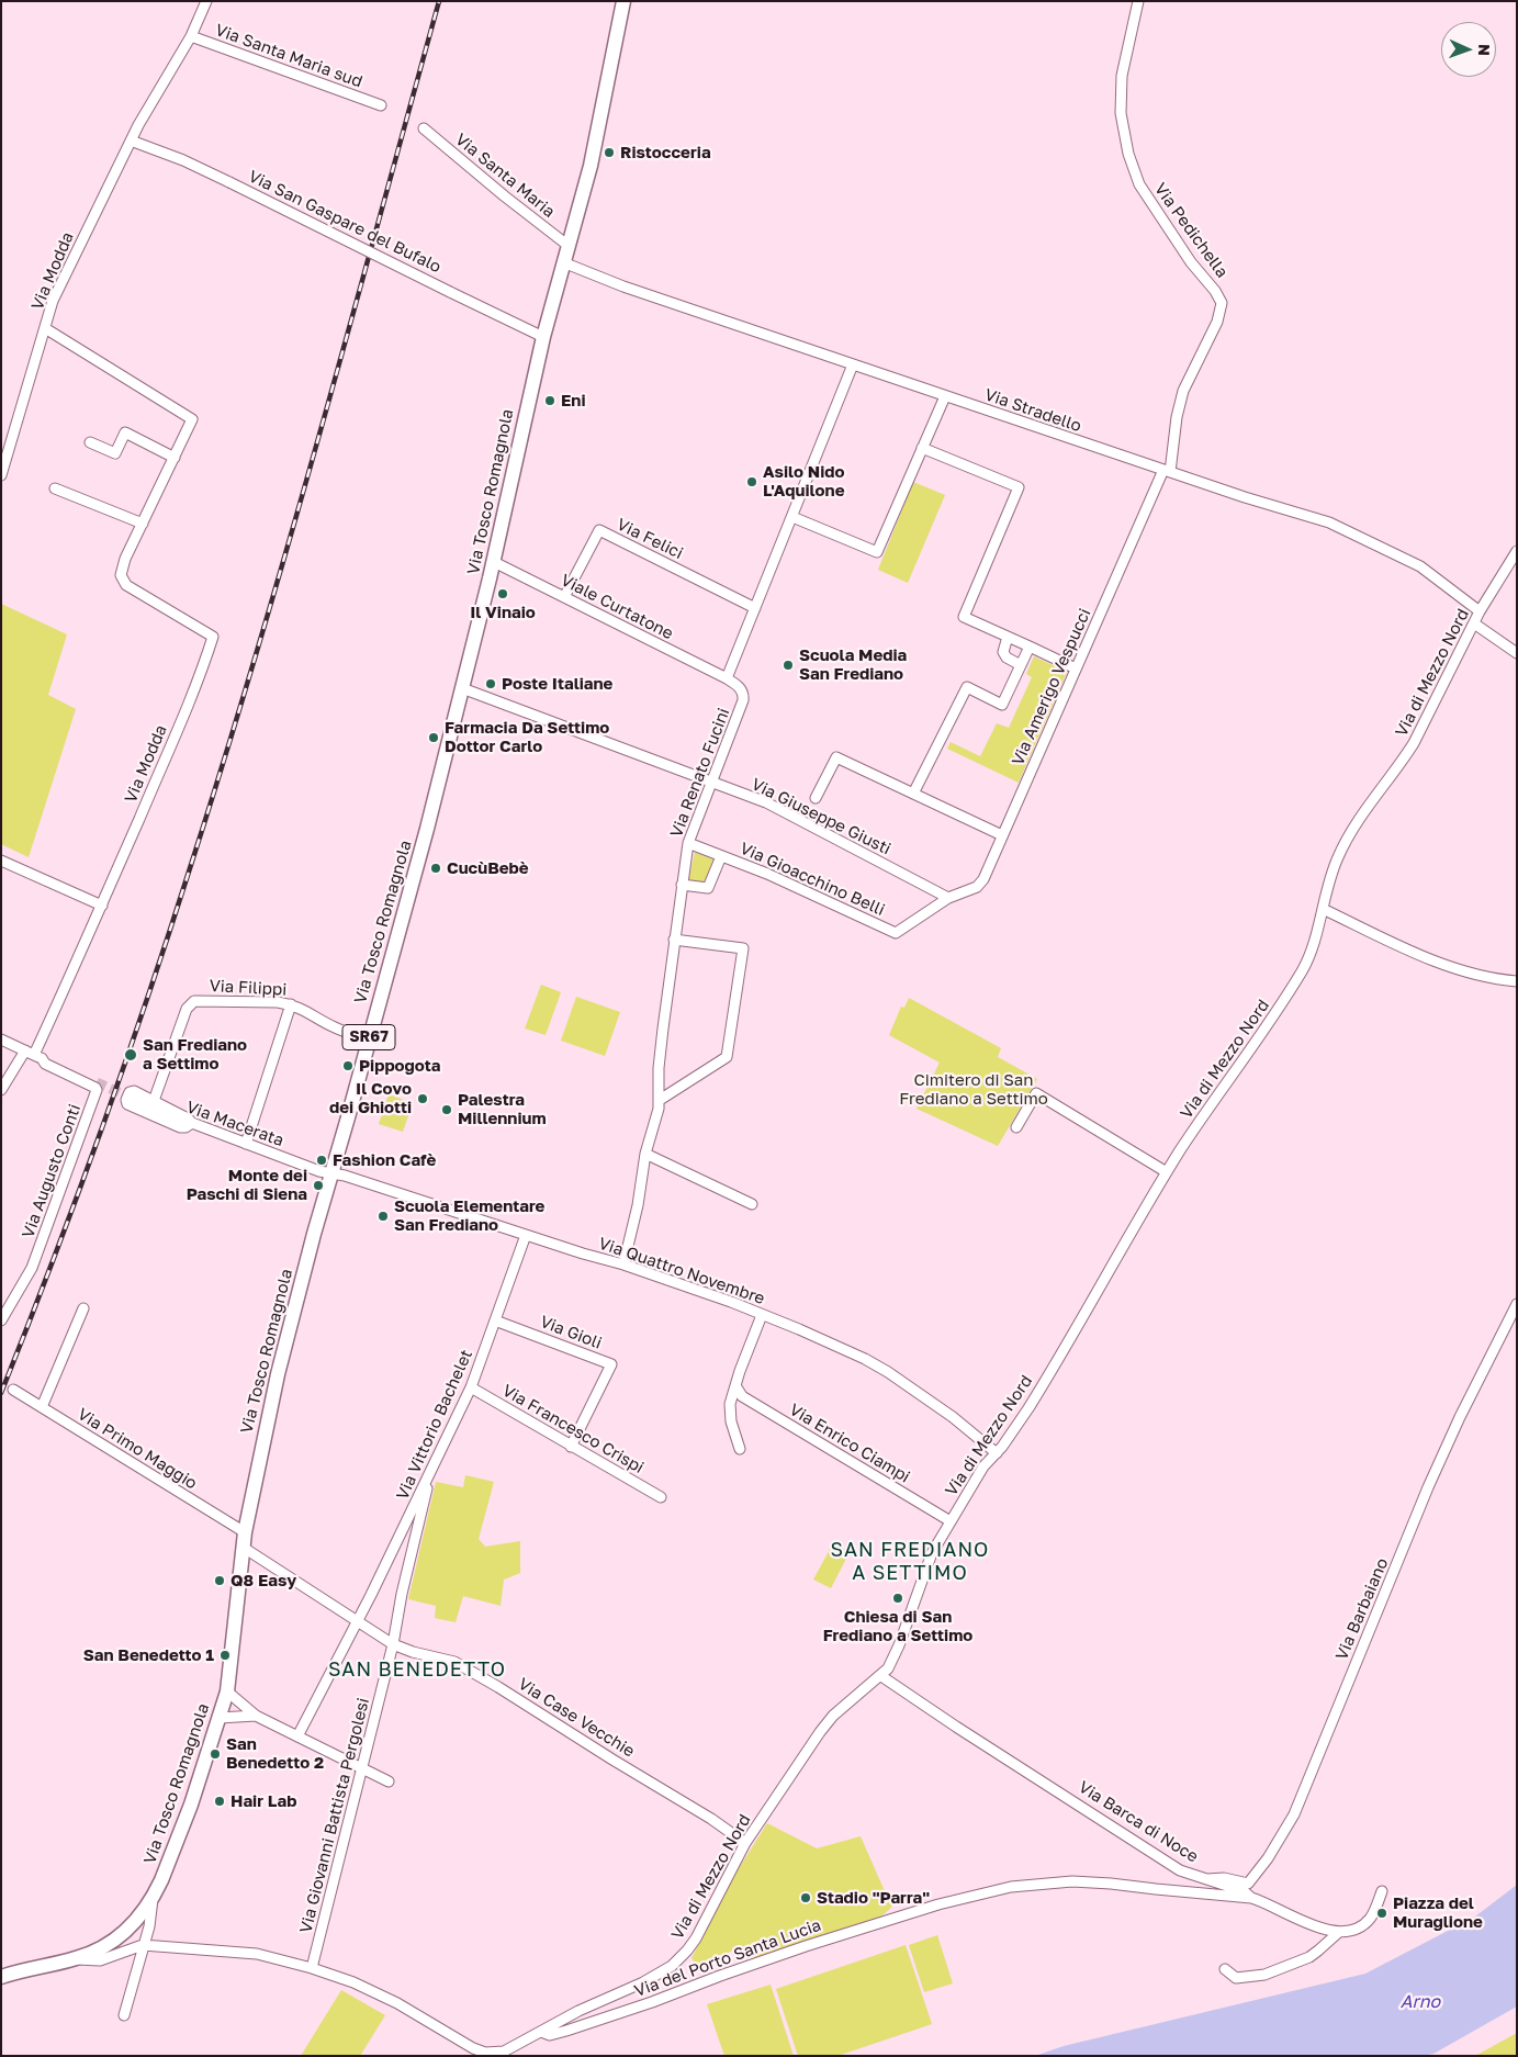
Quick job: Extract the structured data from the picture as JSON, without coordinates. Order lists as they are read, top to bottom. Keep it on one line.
{"streets":{"main road":["Via Tosco Romagnola","SR67"],"street":["Via Santa Maria sud","Via Santa Maria","Via San Gaspare del Bufalo","Via Pedichella","Via Modda","Via Stradello","Via Felici","Viale Curtatone","Via di Mezzo Nord","Via Amerigo Vespucci","Via Renato Fucini","Via Giuseppe Giusti","Via Gioacchino Belli","Via Filippi","Via Macerata","Via Augusto Conti","Via Quattro Novembre","Via Gioli","Via Vittorio Bachelet","Via Francesco Crispi","Via Enrico Ciampi","Via Primo Maggio","Via Barbaiano","Via Case Vecchie","Via Giovanni Battista Pergolesi","Via Barca di Noce","Via del Porto Santa Lucia"]},"crossings":[["Via Santa Maria sud","Via Modda"],["Via Santa Maria","Via Tosco Romagnola"],["Via San Gaspare del Bufalo","Via Modda"],["Via San Gaspare del Bufalo","Via Tosco Romagnola"],["Via Pedichella","Via Stradello"],["Via Pedichella","Via Amerigo Vespucci"],["Via Modda","Via Augusto Conti"],["Via Stradello","Via Tosco Romagnola"],["Via Stradello","Via di Mezzo Nord"],["Via Stradello","Via Amerigo Vespucci"],["Via Tosco Romagnola","Viale Curtatone"],["Via Tosco Romagnola","Via di Mezzo Nord"],["Via Tosco Romagnola","Via Giuseppe Giusti"],["Via Tosco Romagnola","Via Filippi"],["Via Tosco Romagnola","Via Macerata"],["Via Tosco Romagnola","Via Quattro Novembre"],["Via Tosco Romagnola","Via Primo Maggio"],["Via Tosco Romagnola","Via Case Vecchie"],["Via Felici","Viale Curtatone"],["Viale Curtatone","Via Renato Fucini"],["Via di Mezzo Nord","Via Quattro Novembre"],["Via di Mezzo Nord","Via Enrico Ciampi"],["Via di Mezzo Nord","Via Case Vecchie"],["Via di Mezzo Nord","Via Giovanni Battista Pergolesi"],["Via di Mezzo Nord","Via Barca di Noce"],["Via di Mezzo Nord","Via del Porto Santa Lucia"],["Via Amerigo Vespucci","Via Giuseppe Giusti"],["Via Amerigo Vespucci","Via Gioacchino Belli"],["Via Renato Fucini","Via Giuseppe Giusti"],["Via Renato Fucini","Via Gioacchino Belli"],["Via Renato Fucini","Via Quattro Novembre"],["Via Giuseppe Giusti","Via Gioacchino Belli"],["Via Macerata","Via Quattro Novembre"],["Via Quattro Novembre","Via Vittorio Bachelet"],["Via Gioli","Via Vittorio Bachelet"],["Via Gioli","Via Francesco Crispi"],["Via Vittorio Bachelet","Via Francesco Crispi"],["Via Vittorio Bachelet","Via Case Vecchie"],["Via Vittorio Bachelet","Via Giovanni Battista Pergolesi"],["Via Barbaiano","Via Barca di Noce"],["Via Case Vecchie","Via Giovanni Battista Pergolesi"],["Via Barca di Noce","Via del Porto Santa Lucia"]],"districts":["SAN FREDIANO A SETTIMO","SAN BENEDETTO"],"water":["Arno"],"parks":["Cimitero di San Frediano a Settimo"],"places":["Ristocceria","Eni","Asilo Nido L'Aquilone","Il Vinaio","Scuola Media San Frediano","Poste Italiane","Farmacia Da Settimo Dottor Carlo","CucùBebè","San Frediano a Settimo","Pippogota","Il Covo dei Ghiotti","Palestra Millennium","Fashion Cafè","Monte dei Paschi di Siena","Scuola Elementare San Frediano","Q8 Easy","Chiesa di San Frediano a Settimo","San Benedetto 1","San Benedetto 2","Hair Lab","Stadio \"Parra\"","Piazza del Muraglione"],"north":"right"}
